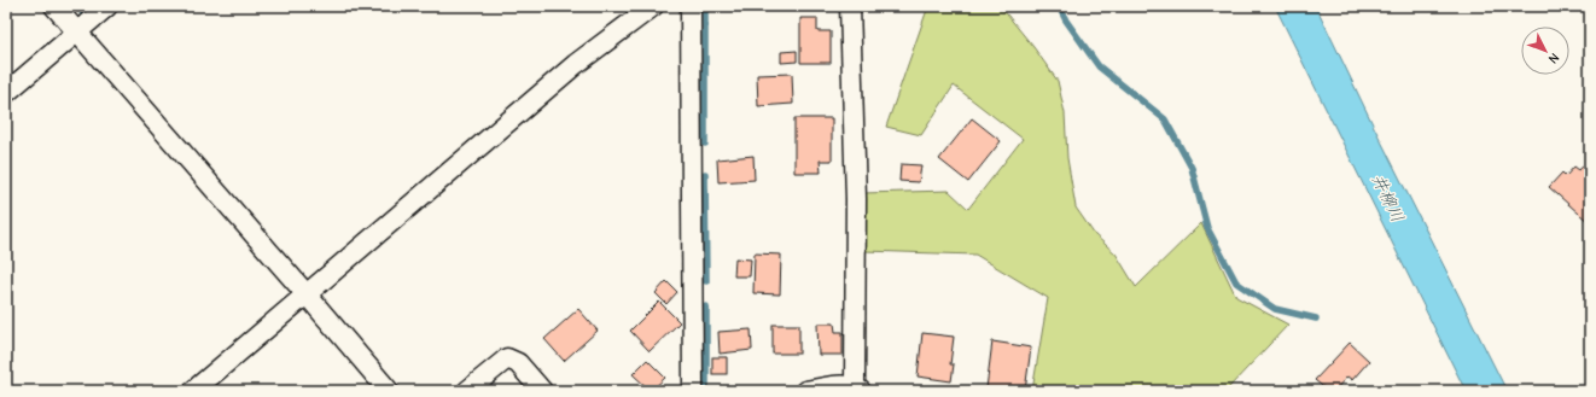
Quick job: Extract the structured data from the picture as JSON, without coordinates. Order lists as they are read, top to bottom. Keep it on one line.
{"water":["井柳川"],"north":"bottom right"}
